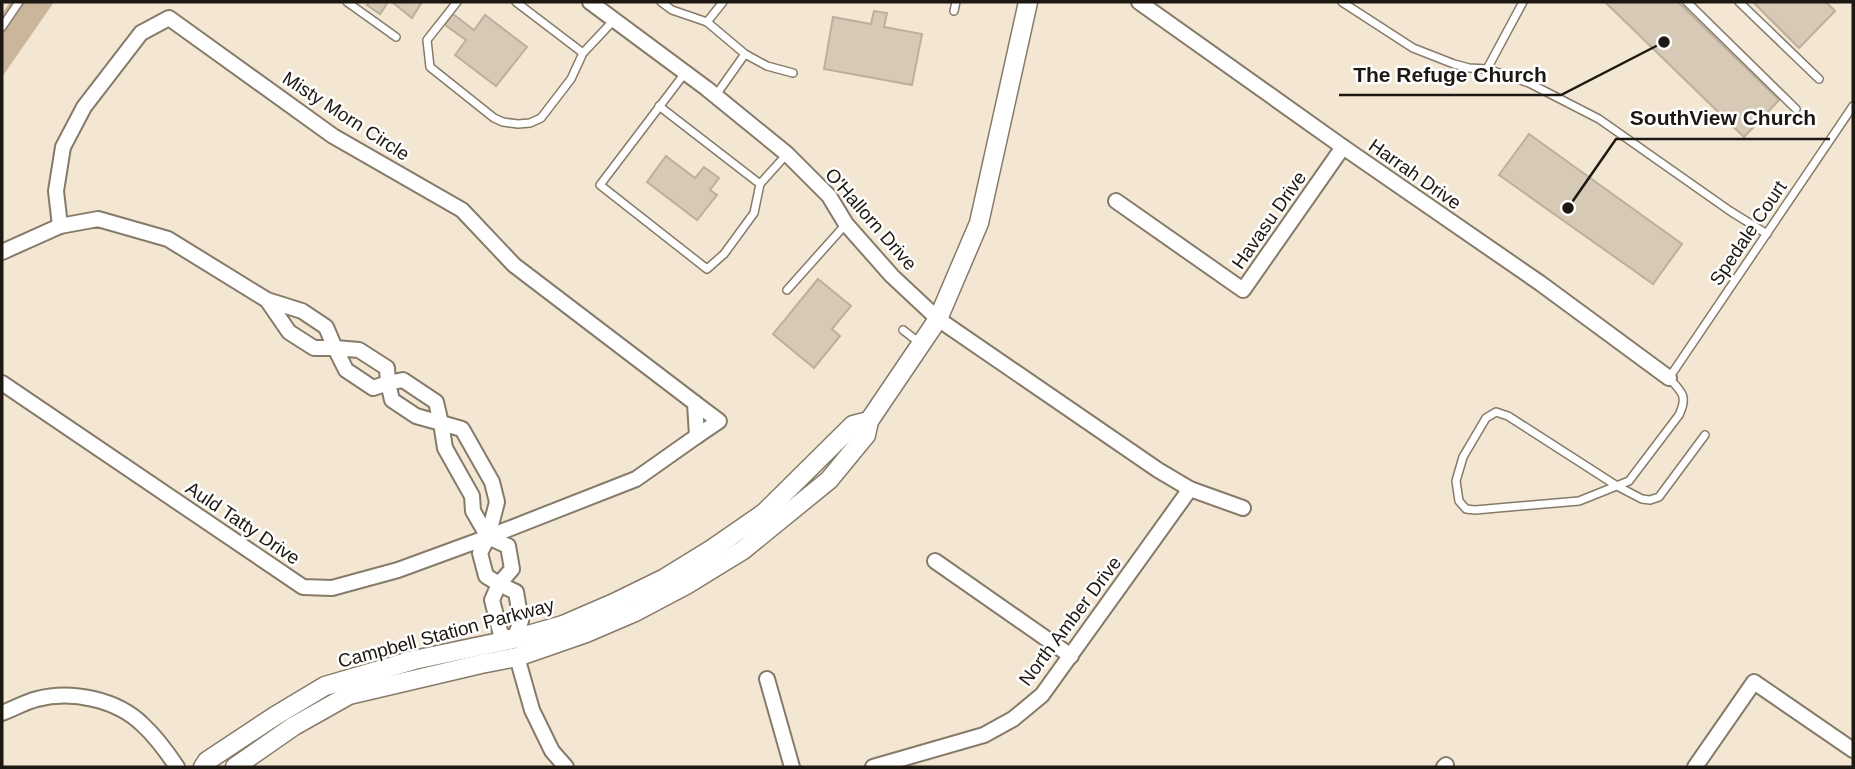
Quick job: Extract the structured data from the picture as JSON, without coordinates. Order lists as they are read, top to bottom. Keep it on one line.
{"streets":{"street":["Misty Morn Circle","Harrah Drive","O'Hallorn Drive","Havasu Drive","Auld Tatty Drive","North Amber Drive","Campbell Station Parkway"],"lane":["Spedale Court"]},"crossings":[["Misty Morn Circle","Auld Tatty Drive"],["Harrah Drive","Havasu Drive"],["Harrah Drive","Spedale Court"],["O'Hallorn Drive","North Amber Drive"],["O'Hallorn Drive","Campbell Station Parkway"]],"places":["The Refuge Church","SouthView Church"]}
